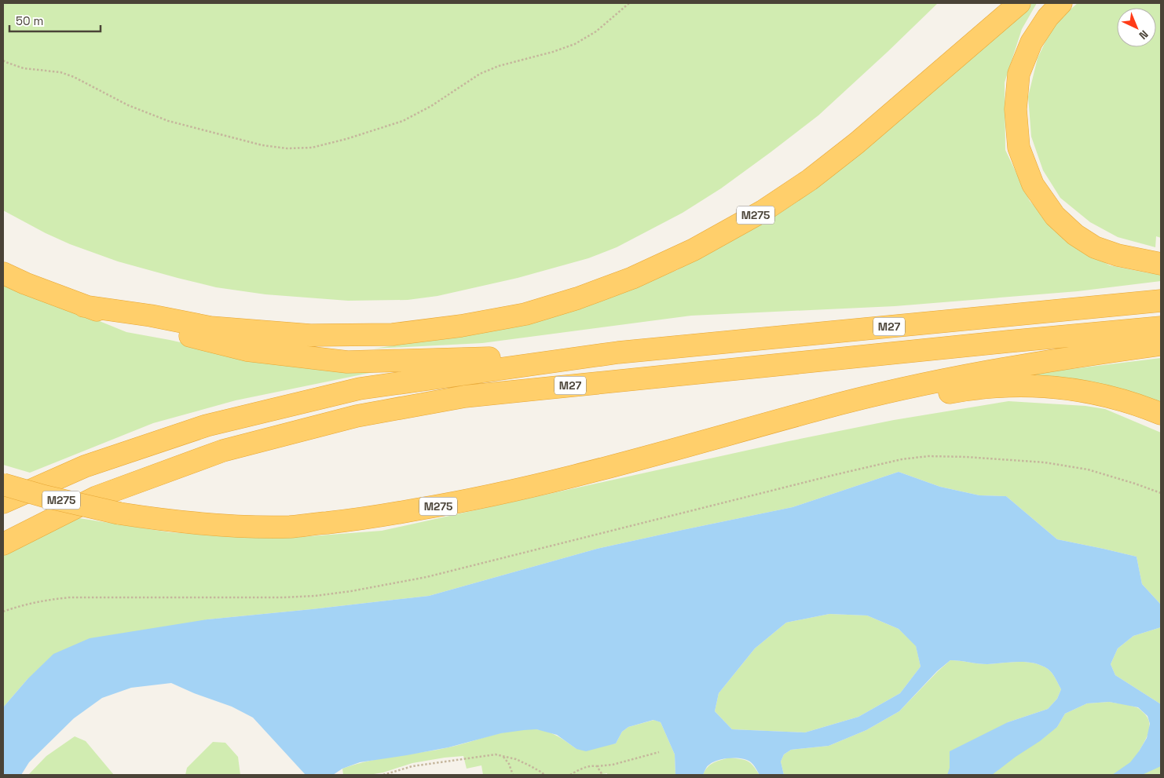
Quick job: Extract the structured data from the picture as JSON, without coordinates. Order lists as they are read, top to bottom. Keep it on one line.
{"streets":{"highway":["M275","M27"]},"scale_bar":"50 m","north":"bottom right"}
